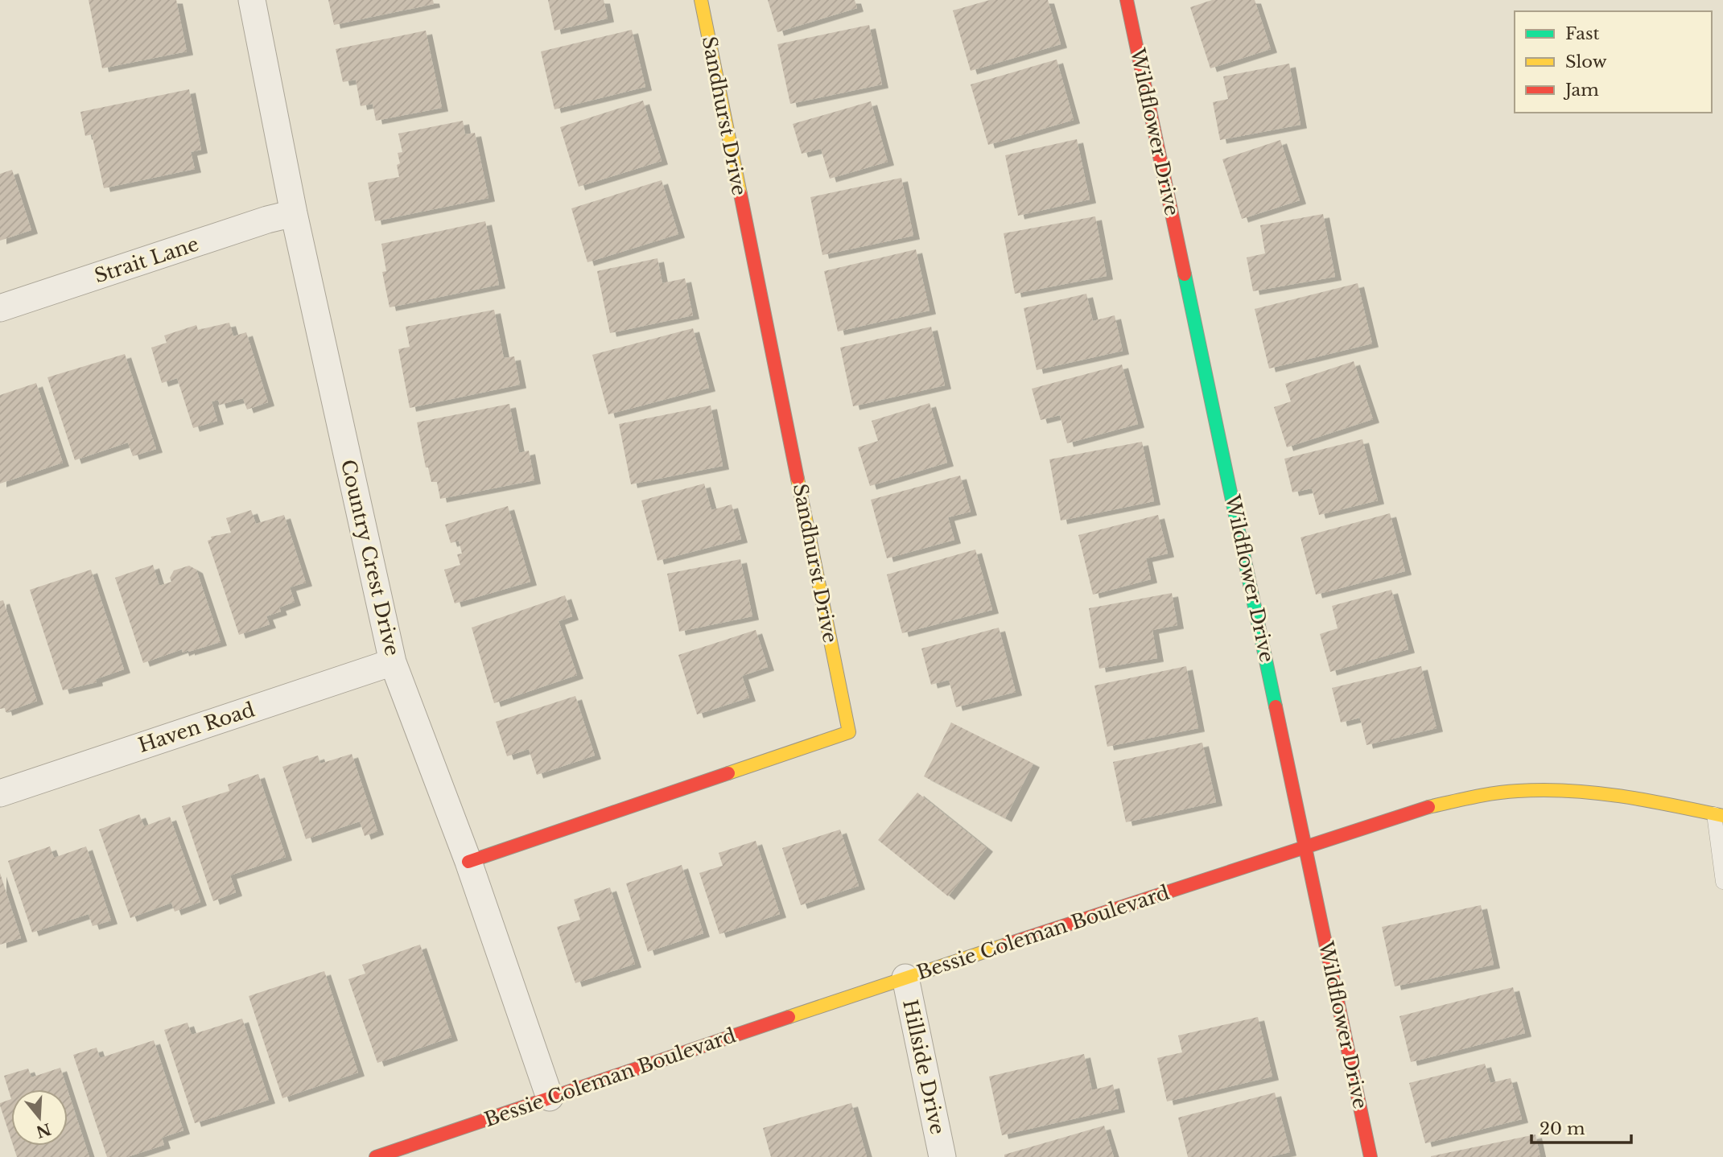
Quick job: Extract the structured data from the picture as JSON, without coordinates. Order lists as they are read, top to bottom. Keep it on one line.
{"streets":{"street":["Sandhurst Drive","Wildflower Drive","Strait Lane","Country Crest Drive","Haven Road","Bessie Coleman Boulevard","Hillside Drive"]},"crossings":[["Sandhurst Drive","Country Crest Drive"],["Wildflower Drive","Bessie Coleman Boulevard"],["Strait Lane","Country Crest Drive"],["Country Crest Drive","Haven Road"],["Country Crest Drive","Bessie Coleman Boulevard"],["Bessie Coleman Boulevard","Hillside Drive"]],"legend":["Fast","Slow","Jam"],"scale_bar":"20 m","north":"bottom"}
